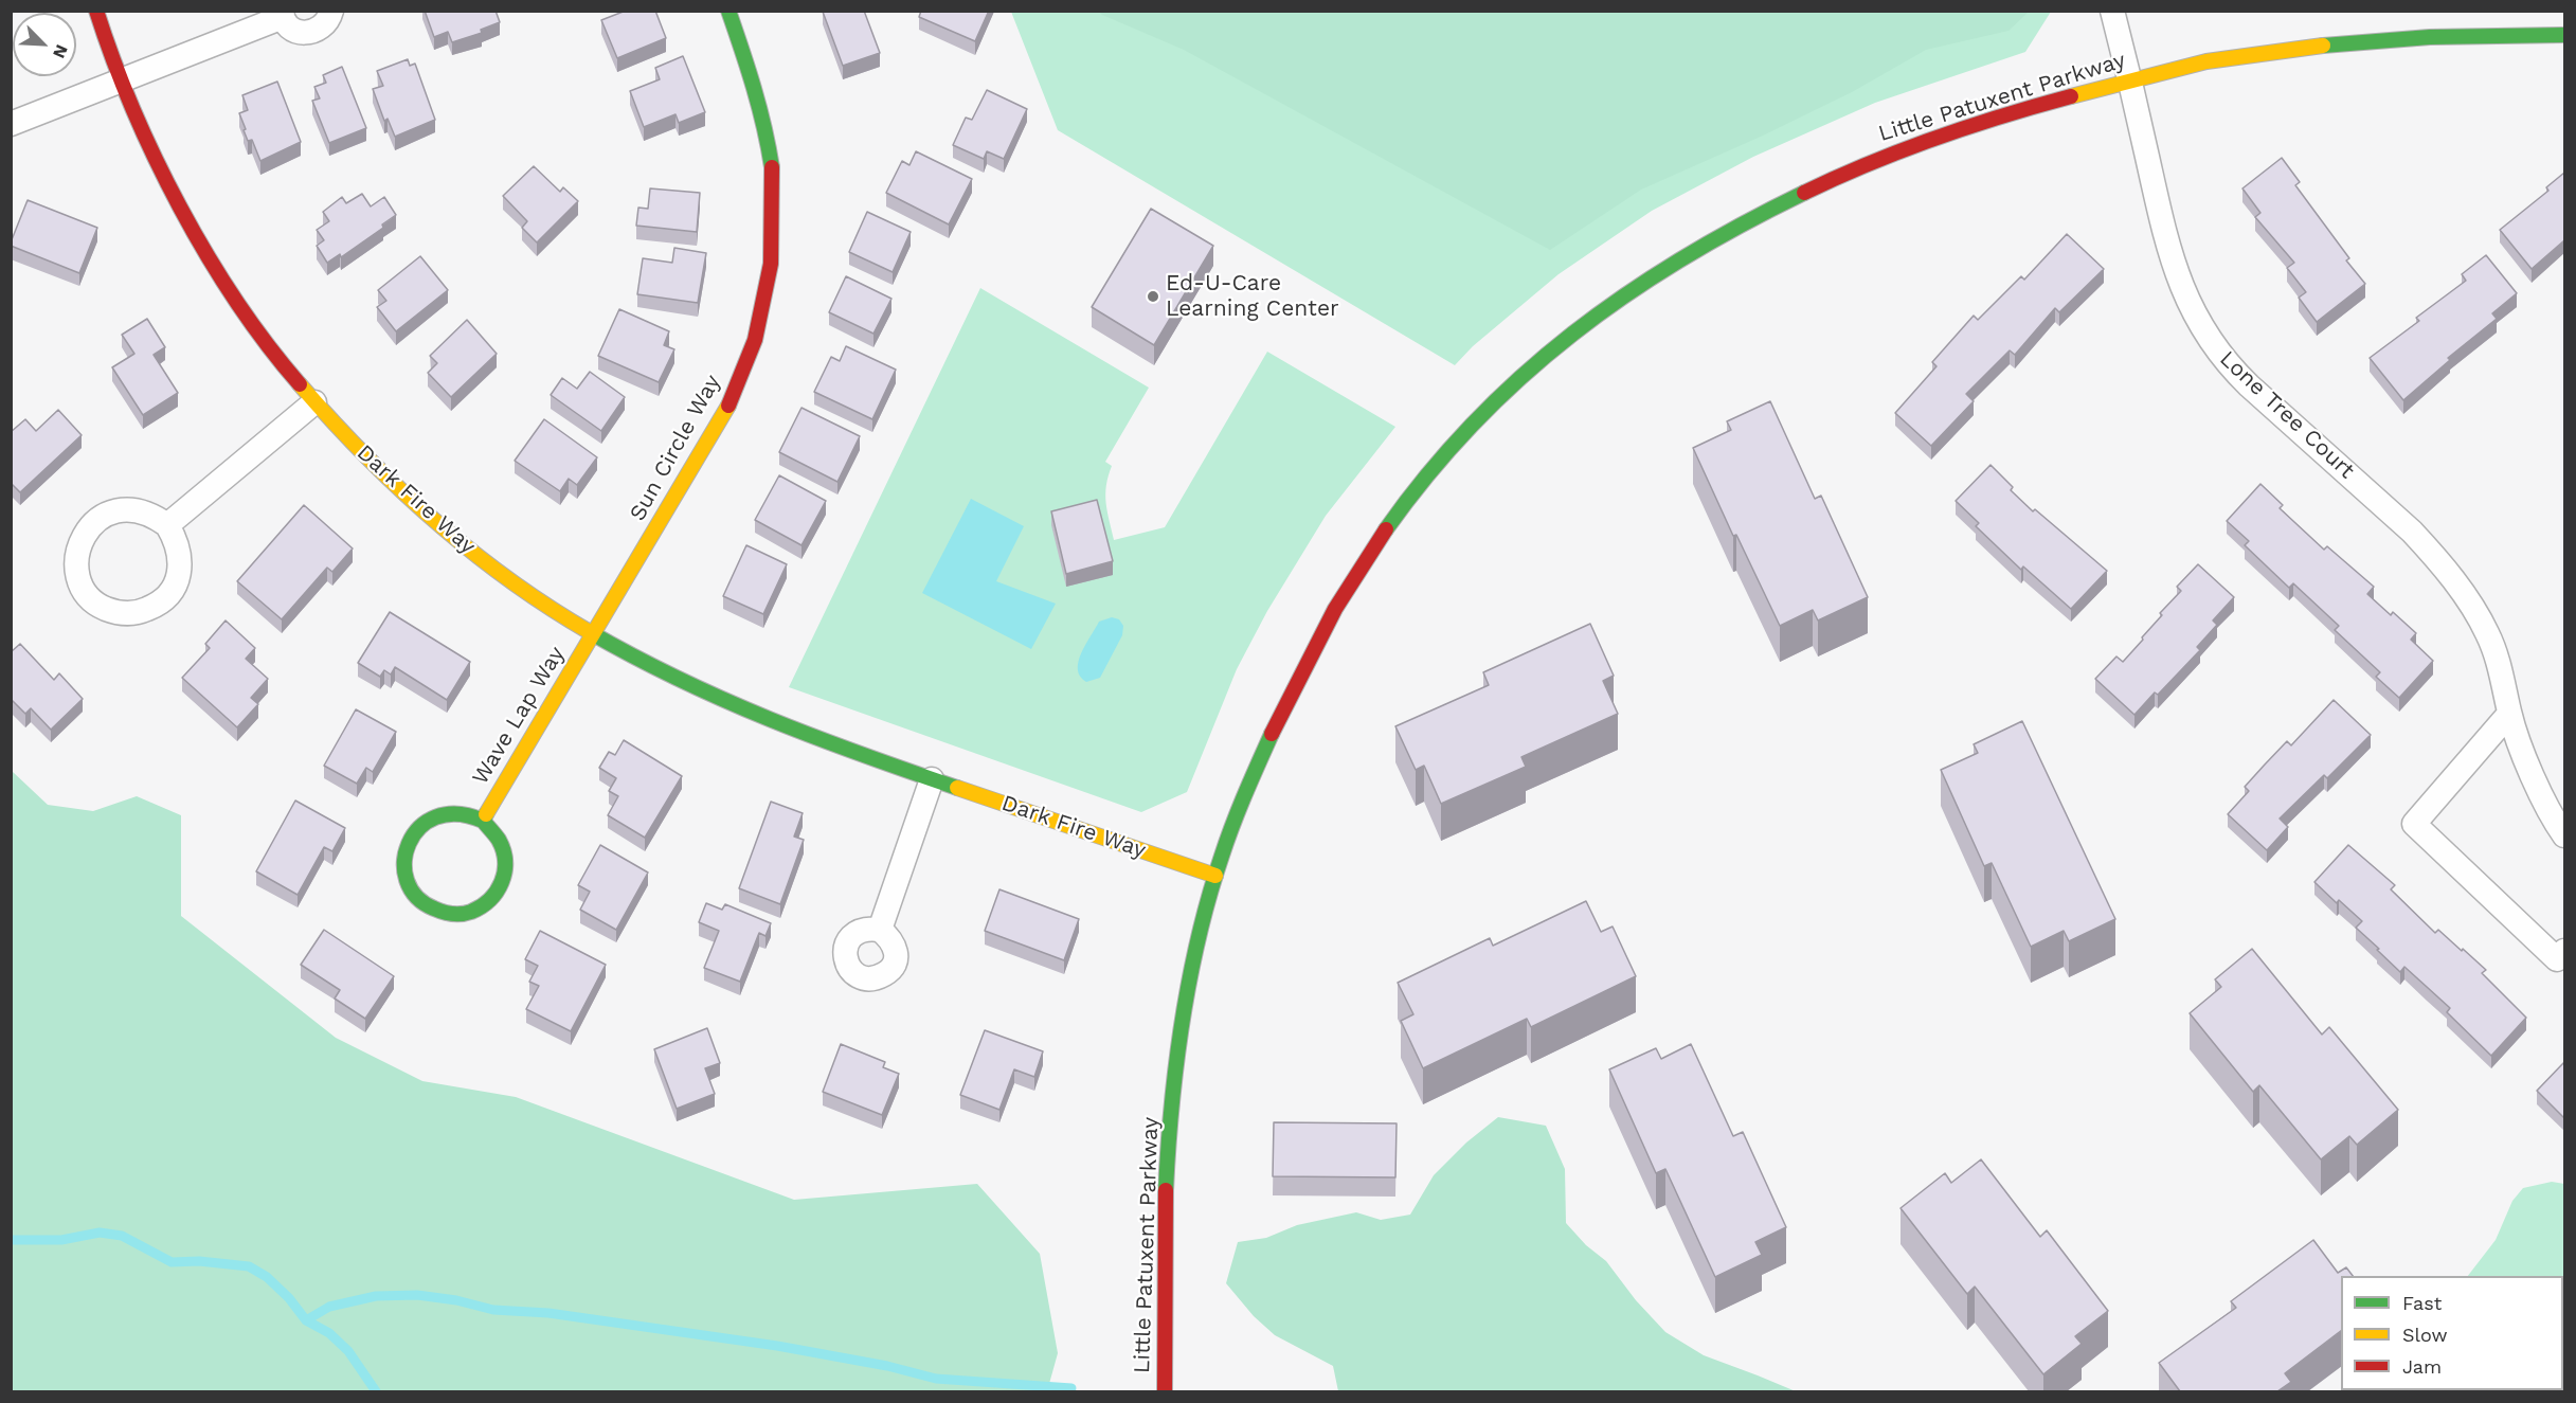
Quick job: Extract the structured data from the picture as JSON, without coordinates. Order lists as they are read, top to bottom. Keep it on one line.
{"streets":{"street":["Little Patuxent Parkway","Lone Tree Court","Sun Circle Way","Dark Fire Way","Wave Lap Way"]},"crossings":[["Little Patuxent Parkway","Lone Tree Court"],["Little Patuxent Parkway","Dark Fire Way"],["Sun Circle Way","Dark Fire Way"],["Sun Circle Way","Wave Lap Way"],["Dark Fire Way","Wave Lap Way"]],"places":["Ed-U-Care Learning Center"],"legend":["Fast","Slow","Jam"],"north":"bottom right"}
